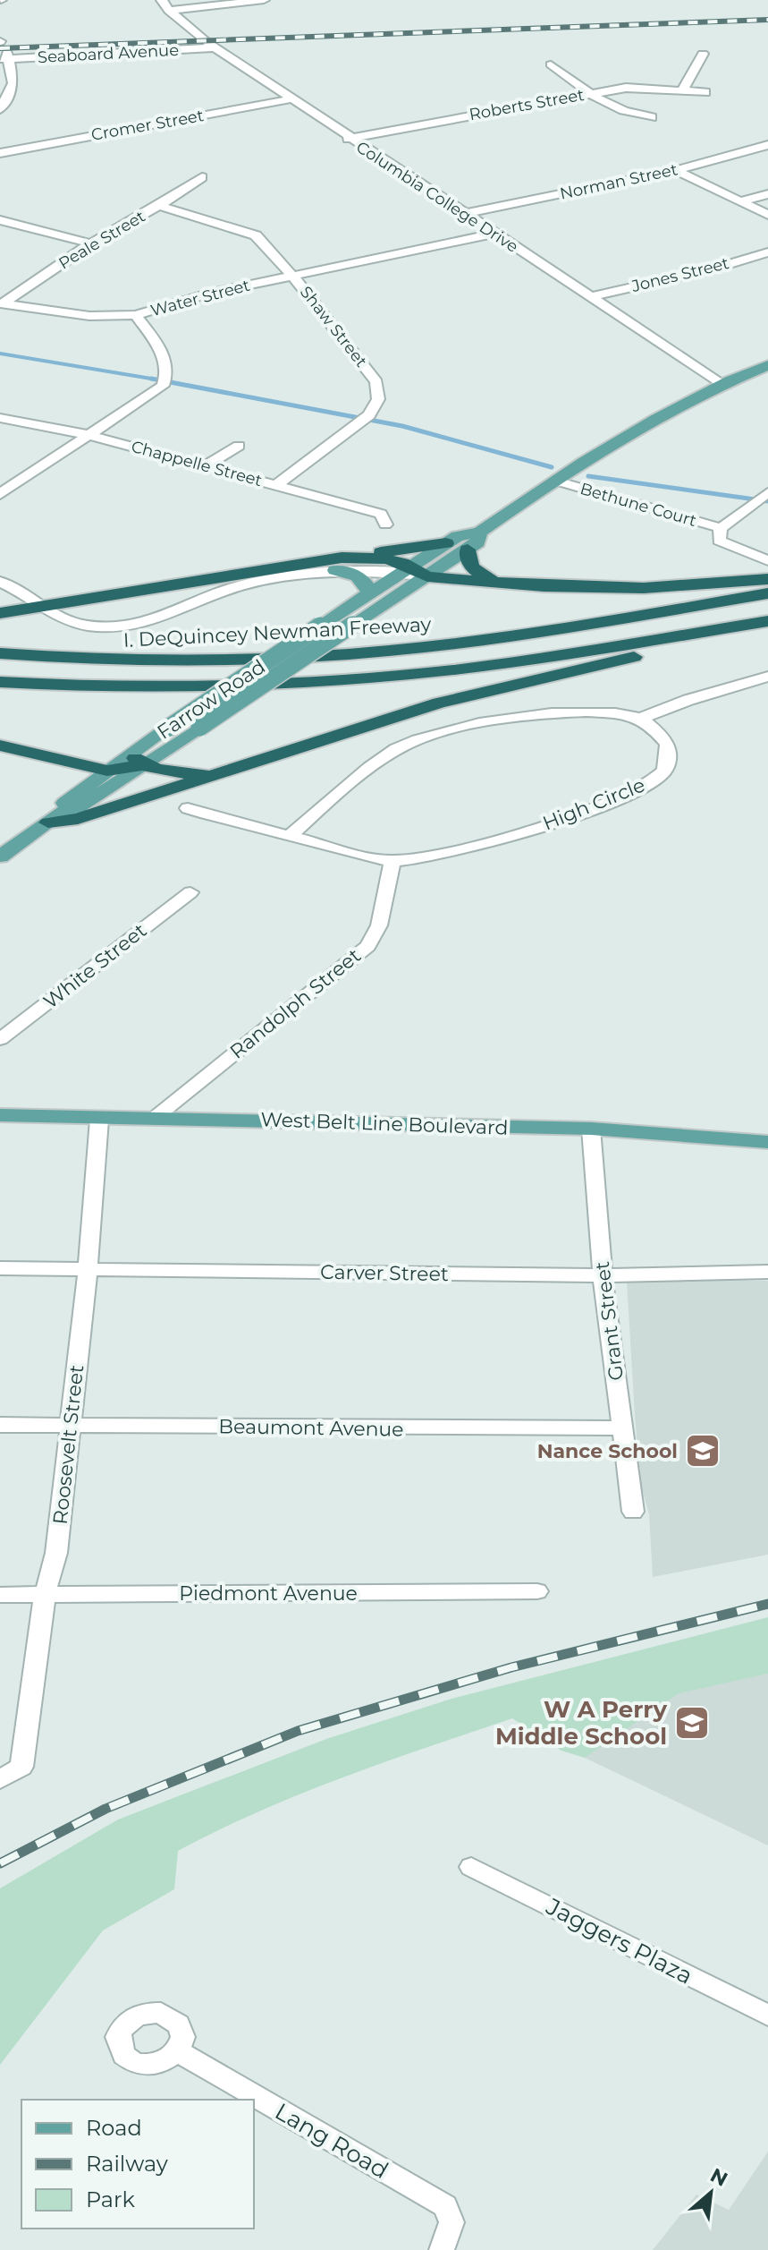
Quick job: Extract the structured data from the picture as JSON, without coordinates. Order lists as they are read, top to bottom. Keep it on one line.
{"streets":{"highway":["I. DeQuincey Newman Freeway"],"main road":["Farrow Road","West Belt Line Boulevard"],"street":["Seaboard Avenue","Roberts Street","Cromer Street","Norman Street","Columbia College Drive","Peale Street","Jones Street","Water Street","Shaw Street","Chappelle Street","Bethune Court","High Circle","White Street","Randolph Street","Carver Street","Grant Street","Beaumont Avenue","Roosevelt Street","Piedmont Avenue","Jaggers Plaza","Lang Road"]},"crossings":[["Seaboard Avenue","Columbia College Drive"],["Roberts Street","Columbia College Drive"],["Cromer Street","Columbia College Drive"],["Norman Street","Columbia College Drive"],["Columbia College Drive","Jones Street"],["Columbia College Drive","Water Street"],["Columbia College Drive","Farrow Road"],["Peale Street","Shaw Street"],["Water Street","Shaw Street"],["Water Street","Chappelle Street"],["Shaw Street","Chappelle Street"],["Bethune Court","Farrow Road"],["High Circle","Randolph Street"],["Randolph Street","West Belt Line Boulevard"],["West Belt Line Boulevard","Grant Street"],["West Belt Line Boulevard","Roosevelt Street"],["Carver Street","Grant Street"],["Carver Street","Roosevelt Street"],["Grant Street","Beaumont Avenue"],["Beaumont Avenue","Roosevelt Street"],["Roosevelt Street","Piedmont Avenue"]],"places":{"school or university":["Nance School","W A Perry Middle School"]},"legend":["Road","Railway","Park"],"north":"top right"}
